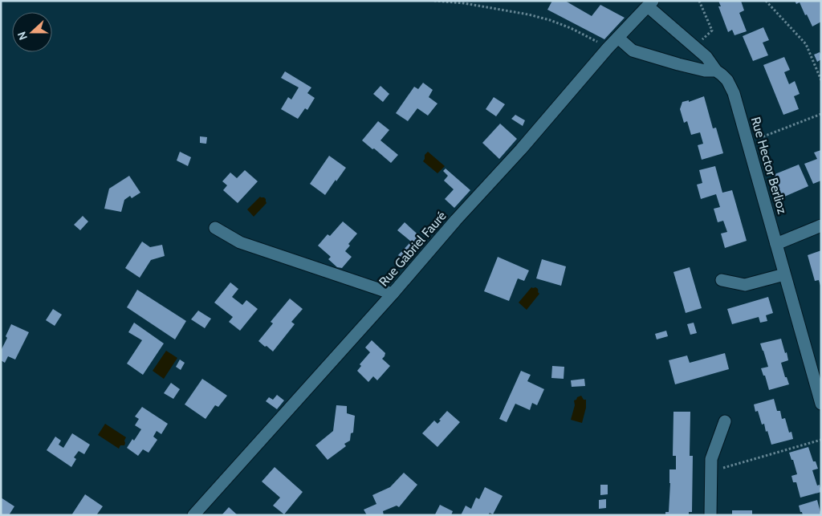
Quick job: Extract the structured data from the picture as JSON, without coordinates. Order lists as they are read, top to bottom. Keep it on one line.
{"streets":{"street":["Rue Hector Berlioz","Rue Gabriel Fauré"]},"crossings":[["Rue Hector Berlioz","Rue Gabriel Fauré"]],"north":"left"}
